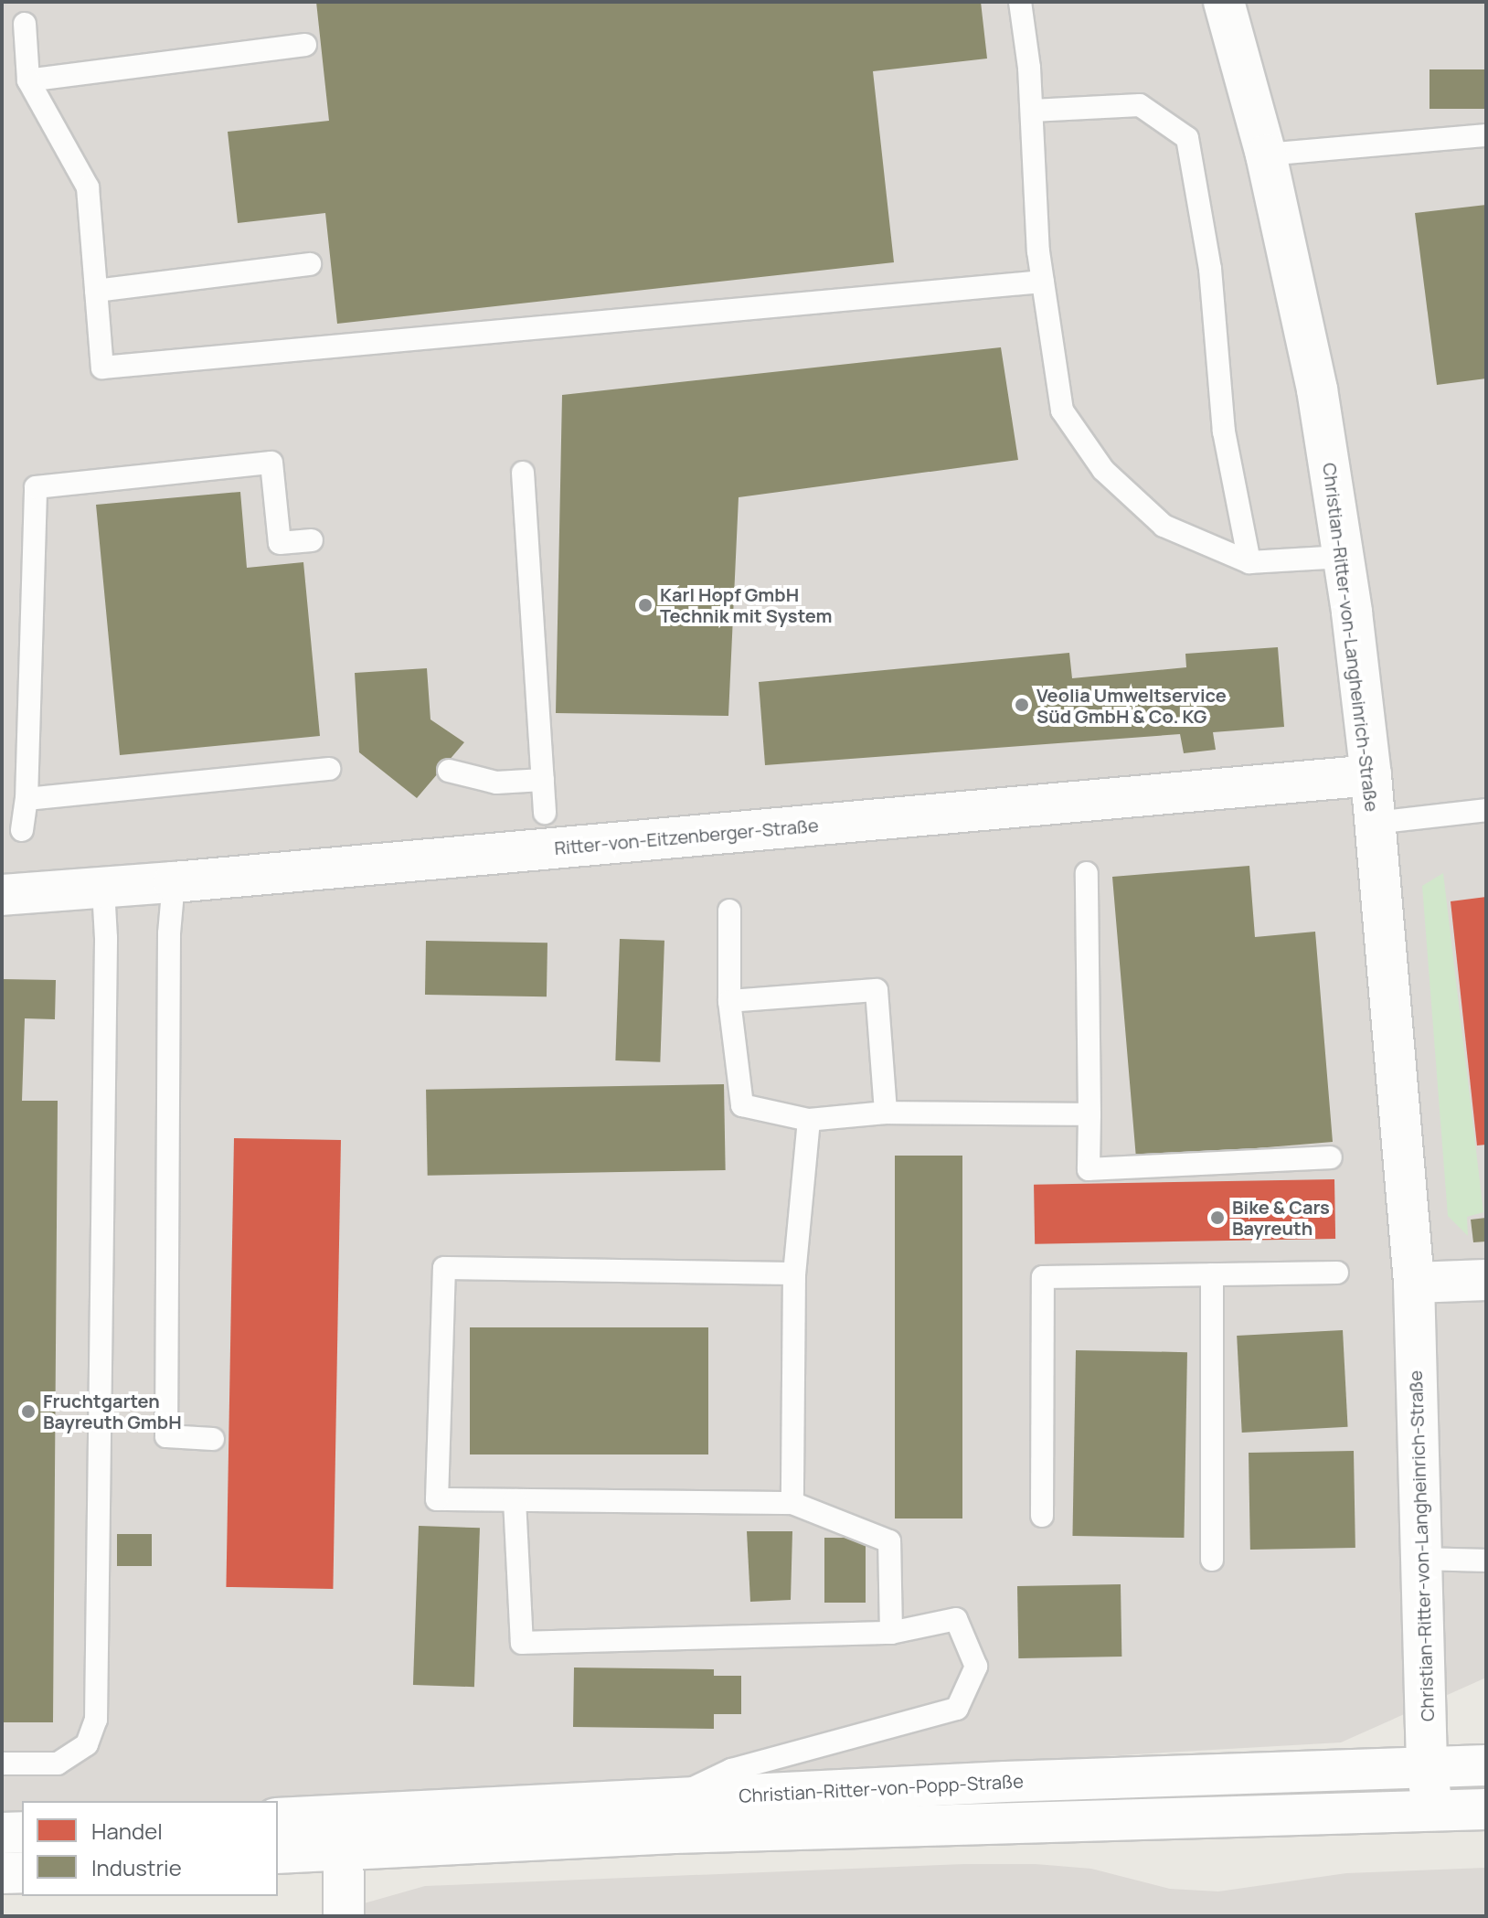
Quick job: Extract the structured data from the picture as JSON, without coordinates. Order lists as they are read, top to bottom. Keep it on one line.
{"streets":{"street":["Christian-Ritter-von-Langheinrich-Straße","Ritter-von-Eitzenberger-Straße","Christian-Ritter-von-Popp-Straße"]},"crossings":[["Christian-Ritter-von-Langheinrich-Straße","Ritter-von-Eitzenberger-Straße"],["Christian-Ritter-von-Langheinrich-Straße","Christian-Ritter-von-Popp-Straße"]],"places":["Karl Hopf GmbH Technik mit System","Veolia Umweltservice Süd GmbH & Co. KG","Bike & Cars Bayreuth","Fruchtgarten Bayreuth GmbH"],"legend":["Handel","Industrie"]}
